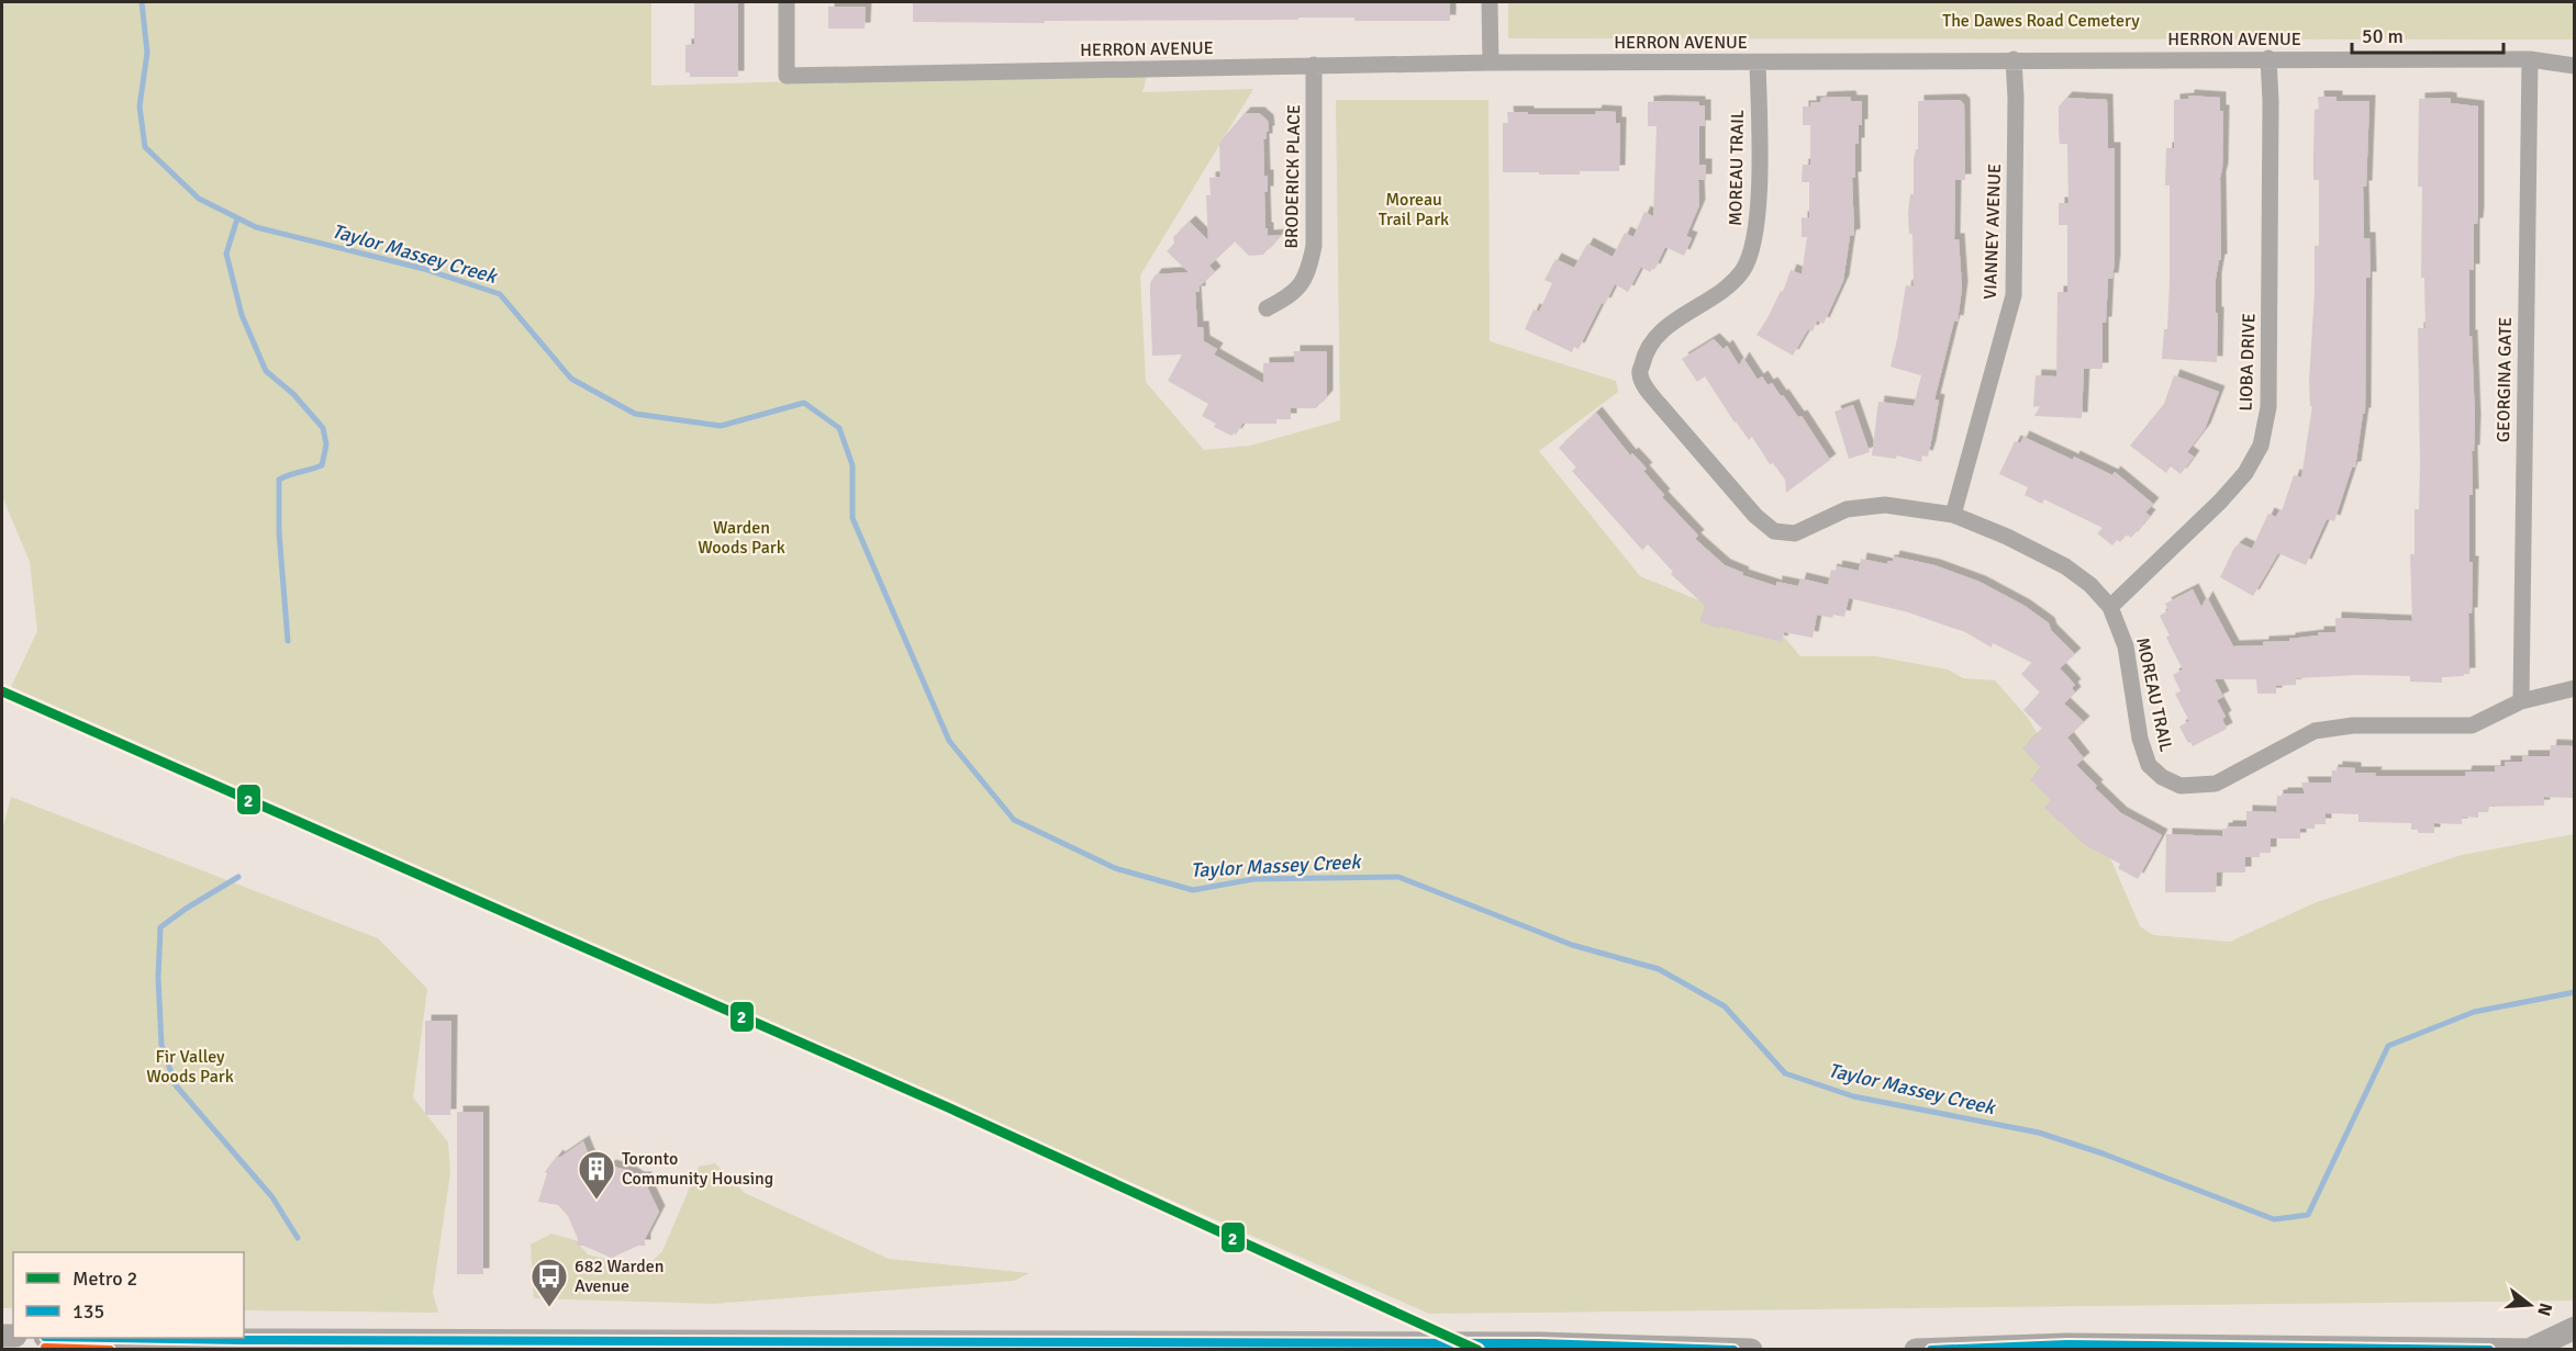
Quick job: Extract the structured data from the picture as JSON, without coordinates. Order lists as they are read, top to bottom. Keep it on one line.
{"streets":{"street":["HERRON AVENUE","MOREAU TRAIL","BRODERICK PLACE","VIANNEY AVENUE","LIOBA DRIVE","GEORGINA GATE"]},"crossings":[["HERRON AVENUE","MOREAU TRAIL"],["HERRON AVENUE","BRODERICK PLACE"],["HERRON AVENUE","VIANNEY AVENUE"],["HERRON AVENUE","LIOBA DRIVE"],["HERRON AVENUE","GEORGINA GATE"],["MOREAU TRAIL","VIANNEY AVENUE"],["MOREAU TRAIL","LIOBA DRIVE"],["MOREAU TRAIL","GEORGINA GATE"]],"water":["Taylor Massey Creek"],"parks":["The Dawes Road Cemetery","Moreau Trail Park","Warden Woods Park","Fir Valley Woods Park"],"places":{"building":["Toronto Community Housing"],"bus stop":["682 Warden Avenue"]},"lines":["metro line 2","transit line 135"],"legend":["Metro 2","135"],"scale_bar":"50 m","north":"right"}
